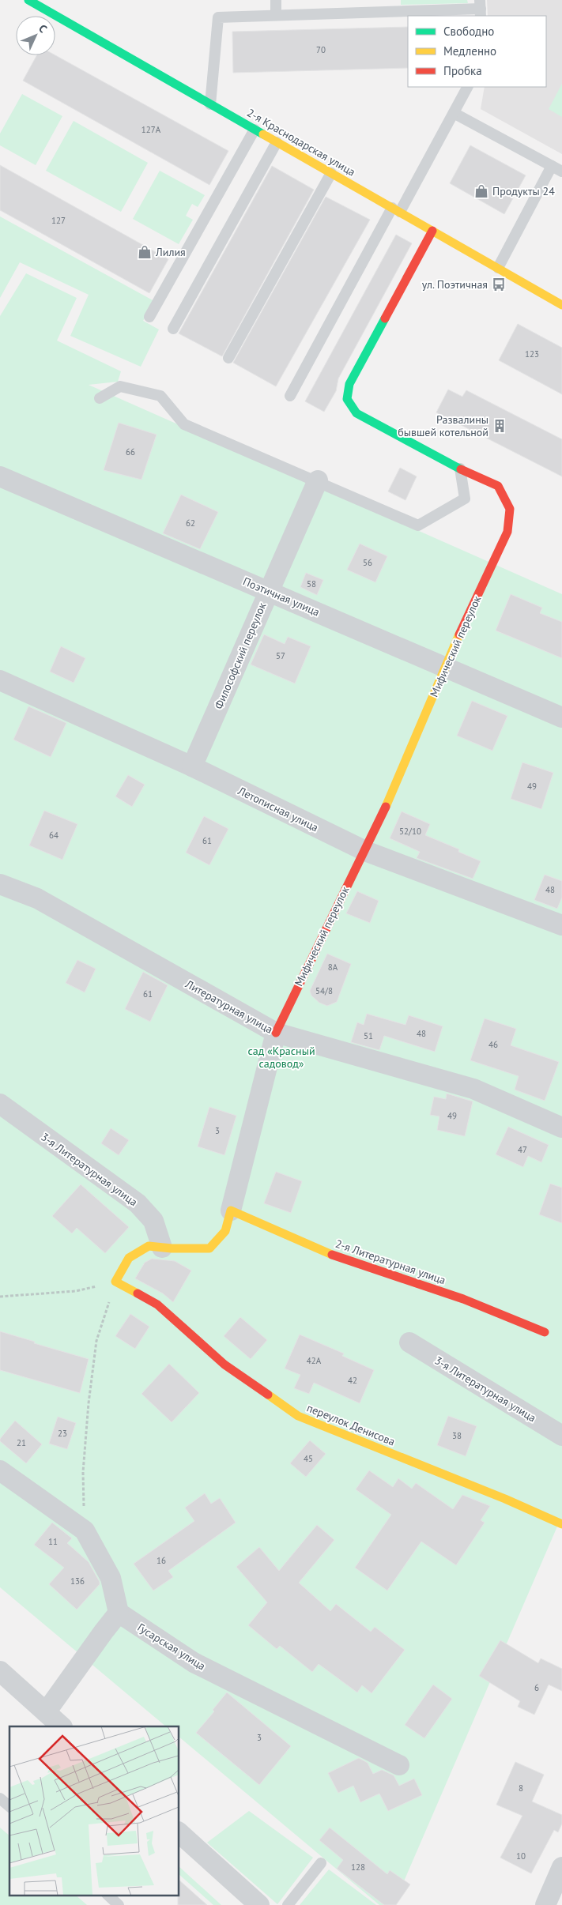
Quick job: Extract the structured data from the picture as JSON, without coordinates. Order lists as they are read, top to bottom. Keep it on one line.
{"streets":{"street":["2-я Краснодарская улица","Поэтичная улица","Мифический переулок","Философский переулок","Летописная улица","Литературная улица","3-я Литературная улица","2-я Литературная улица","переулок Денисова","Гусарская улица"]},"crossings":[["2-я Краснодарская улица","Мифический переулок"],["Поэтичная улица","Мифический переулок"],["Поэтичная улица","Философский переулок"],["Мифический переулок","Летописная улица"],["Мифический переулок","Литературная улица"],["Мифический переулок","3-я Литературная улица"],["Мифический переулок","2-я Литературная улица"],["Мифический переулок","переулок Денисова"],["Философский переулок","Летописная улица"]],"parks":["сад «Красный садовод»"],"places":{"shop":["Продукты 24","Лилия"],"bus stop":["ул. Поэтичная"],"building":["Развалины бывшей котельной"]},"house_numbers":["70","127А","127","123","66","62","56","58","57","49","52/10","64","61","48","8А","54/8","61","48","51","46","49","3","47","42А","42","23","38","21","45","11","16","136","6","3","8","10","128"],"legend":["Свободно","Медленно","Пробка"],"north":"top right"}
